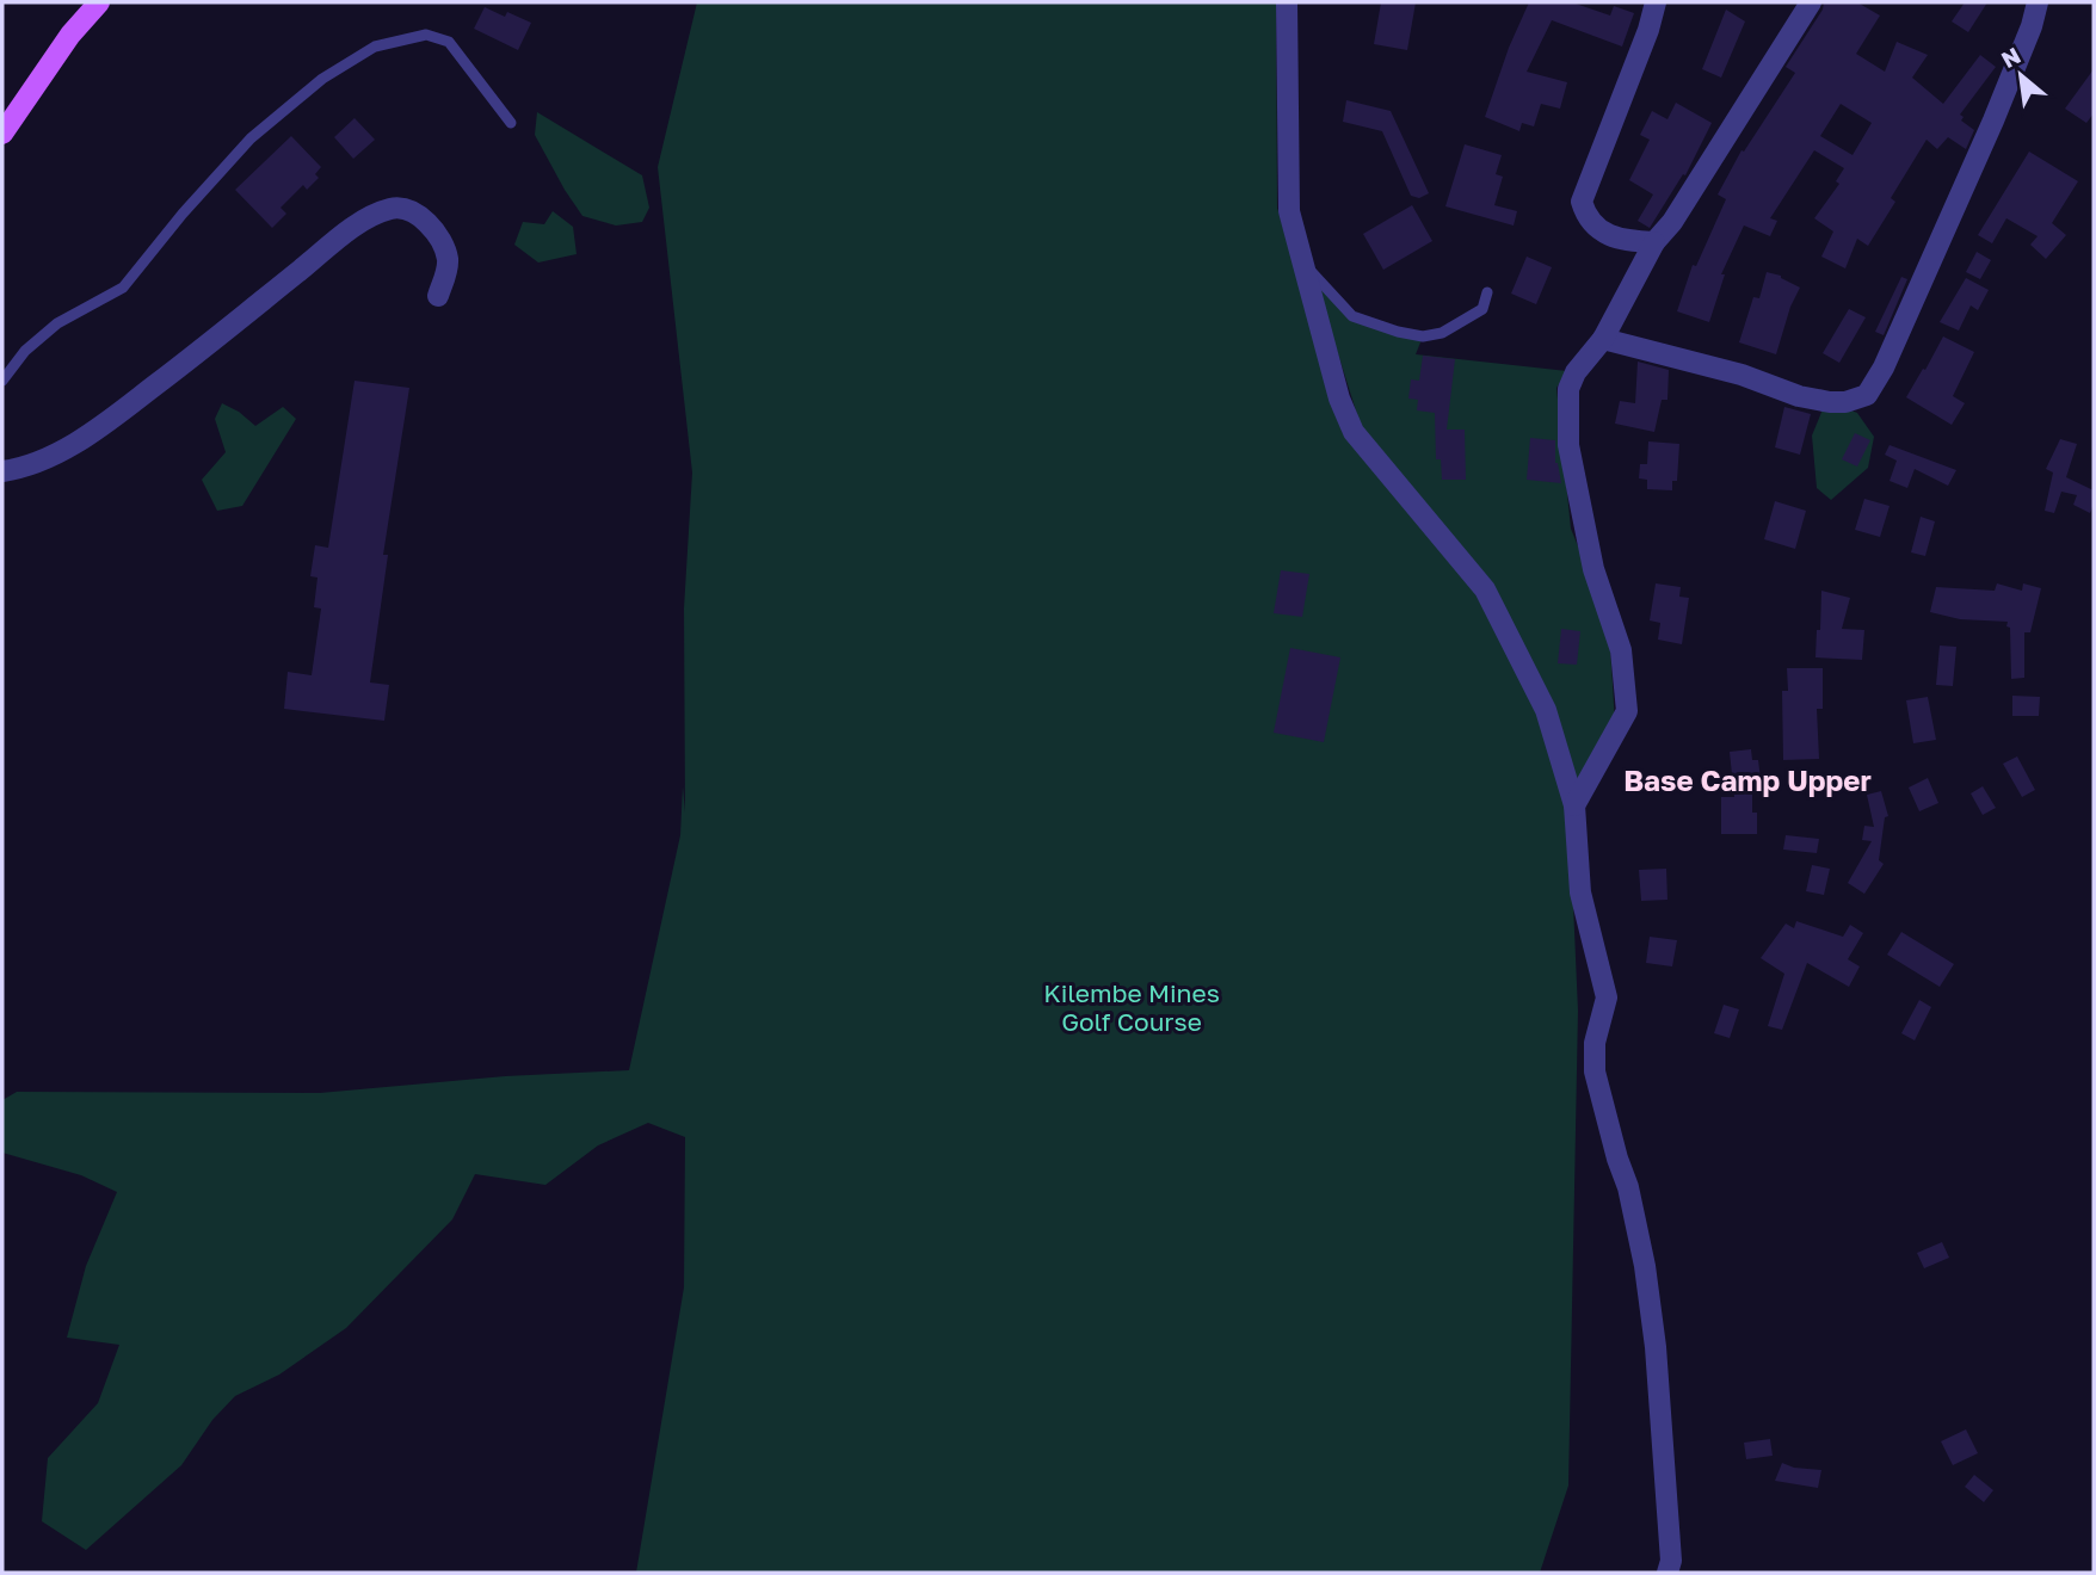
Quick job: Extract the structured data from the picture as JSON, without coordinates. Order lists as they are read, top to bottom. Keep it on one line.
{"districts":["Base Camp Upper"],"parks":["Kilembe Mines Golf Course"],"north":"top left"}
